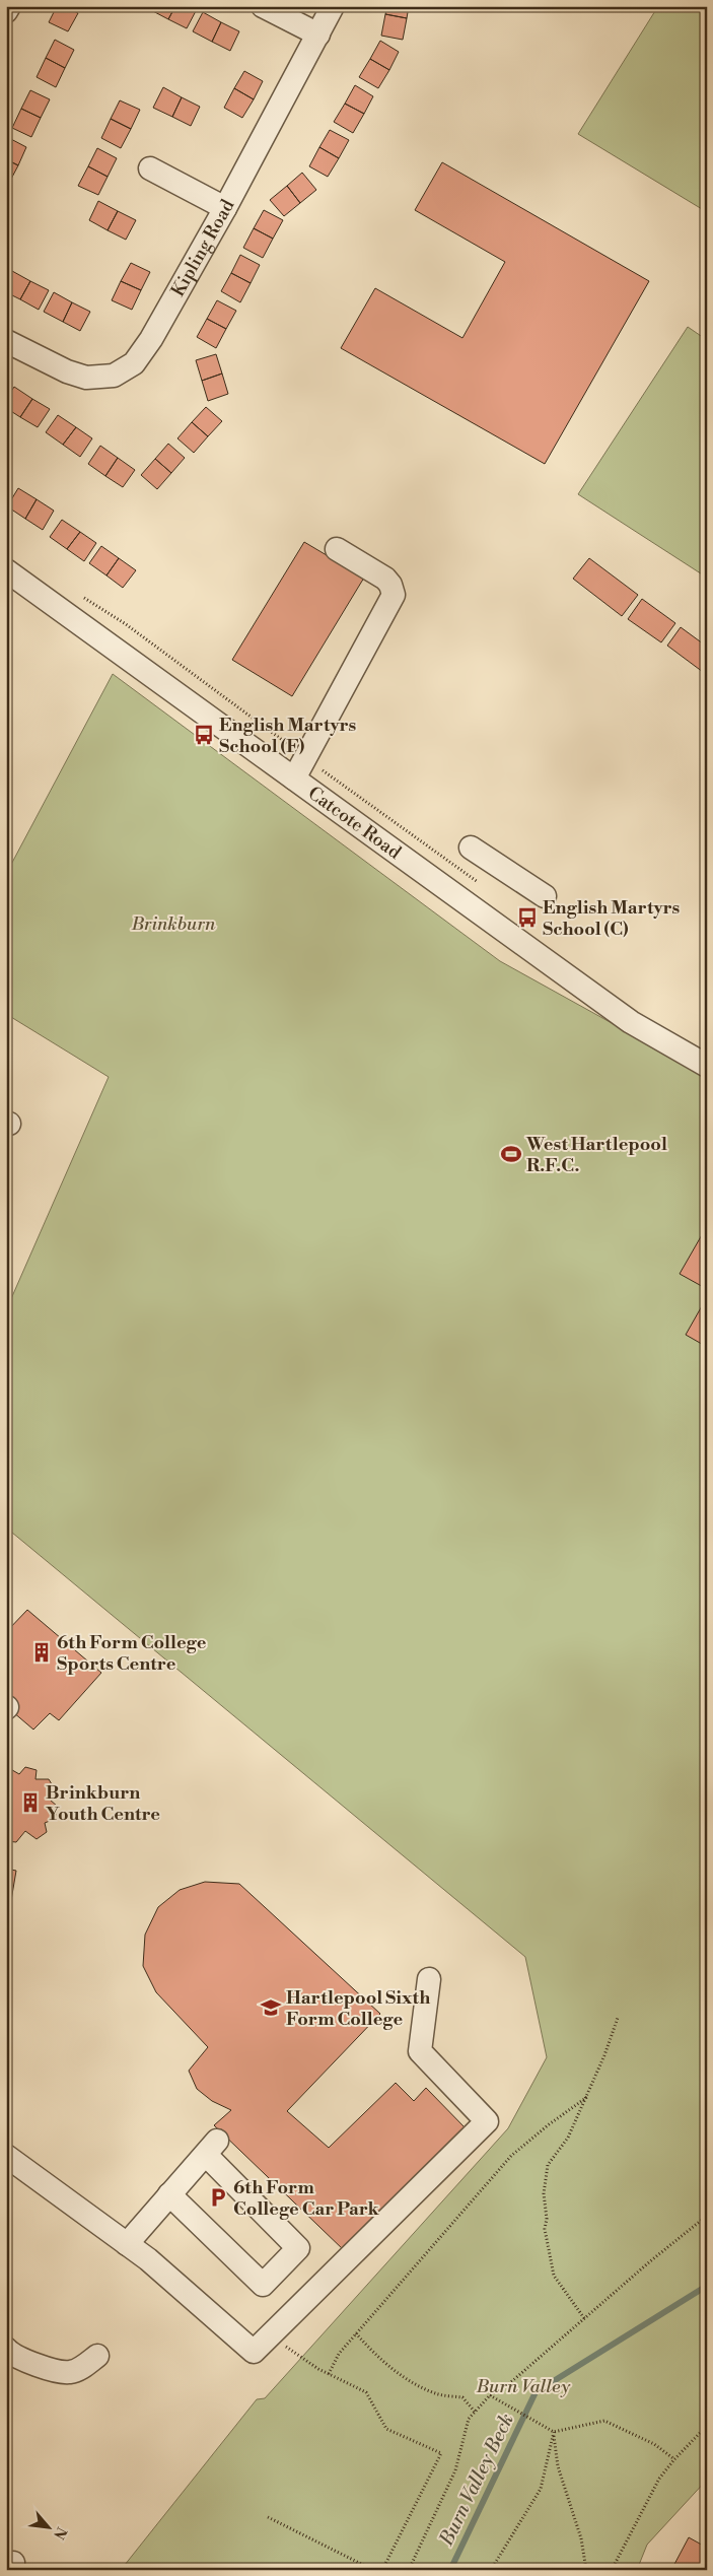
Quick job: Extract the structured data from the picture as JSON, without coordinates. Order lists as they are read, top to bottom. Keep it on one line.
{"streets":{"street":["Kipling Road","Catcote Road"]},"water":["Burn Valley Beck"],"parks":["Brinkburn","Burn Valley"],"places":{"bus stop":["English Martyrs School (F)","English Martyrs School (C)"],"sports":["West Hartlepool R.F.C."],"building":["6th Form College Sports Centre","Brinkburn Youth Centre"],"school or university":["Hartlepool Sixth Form College"],"parking":["6th Form College Car Park"]},"north":"bottom right"}
